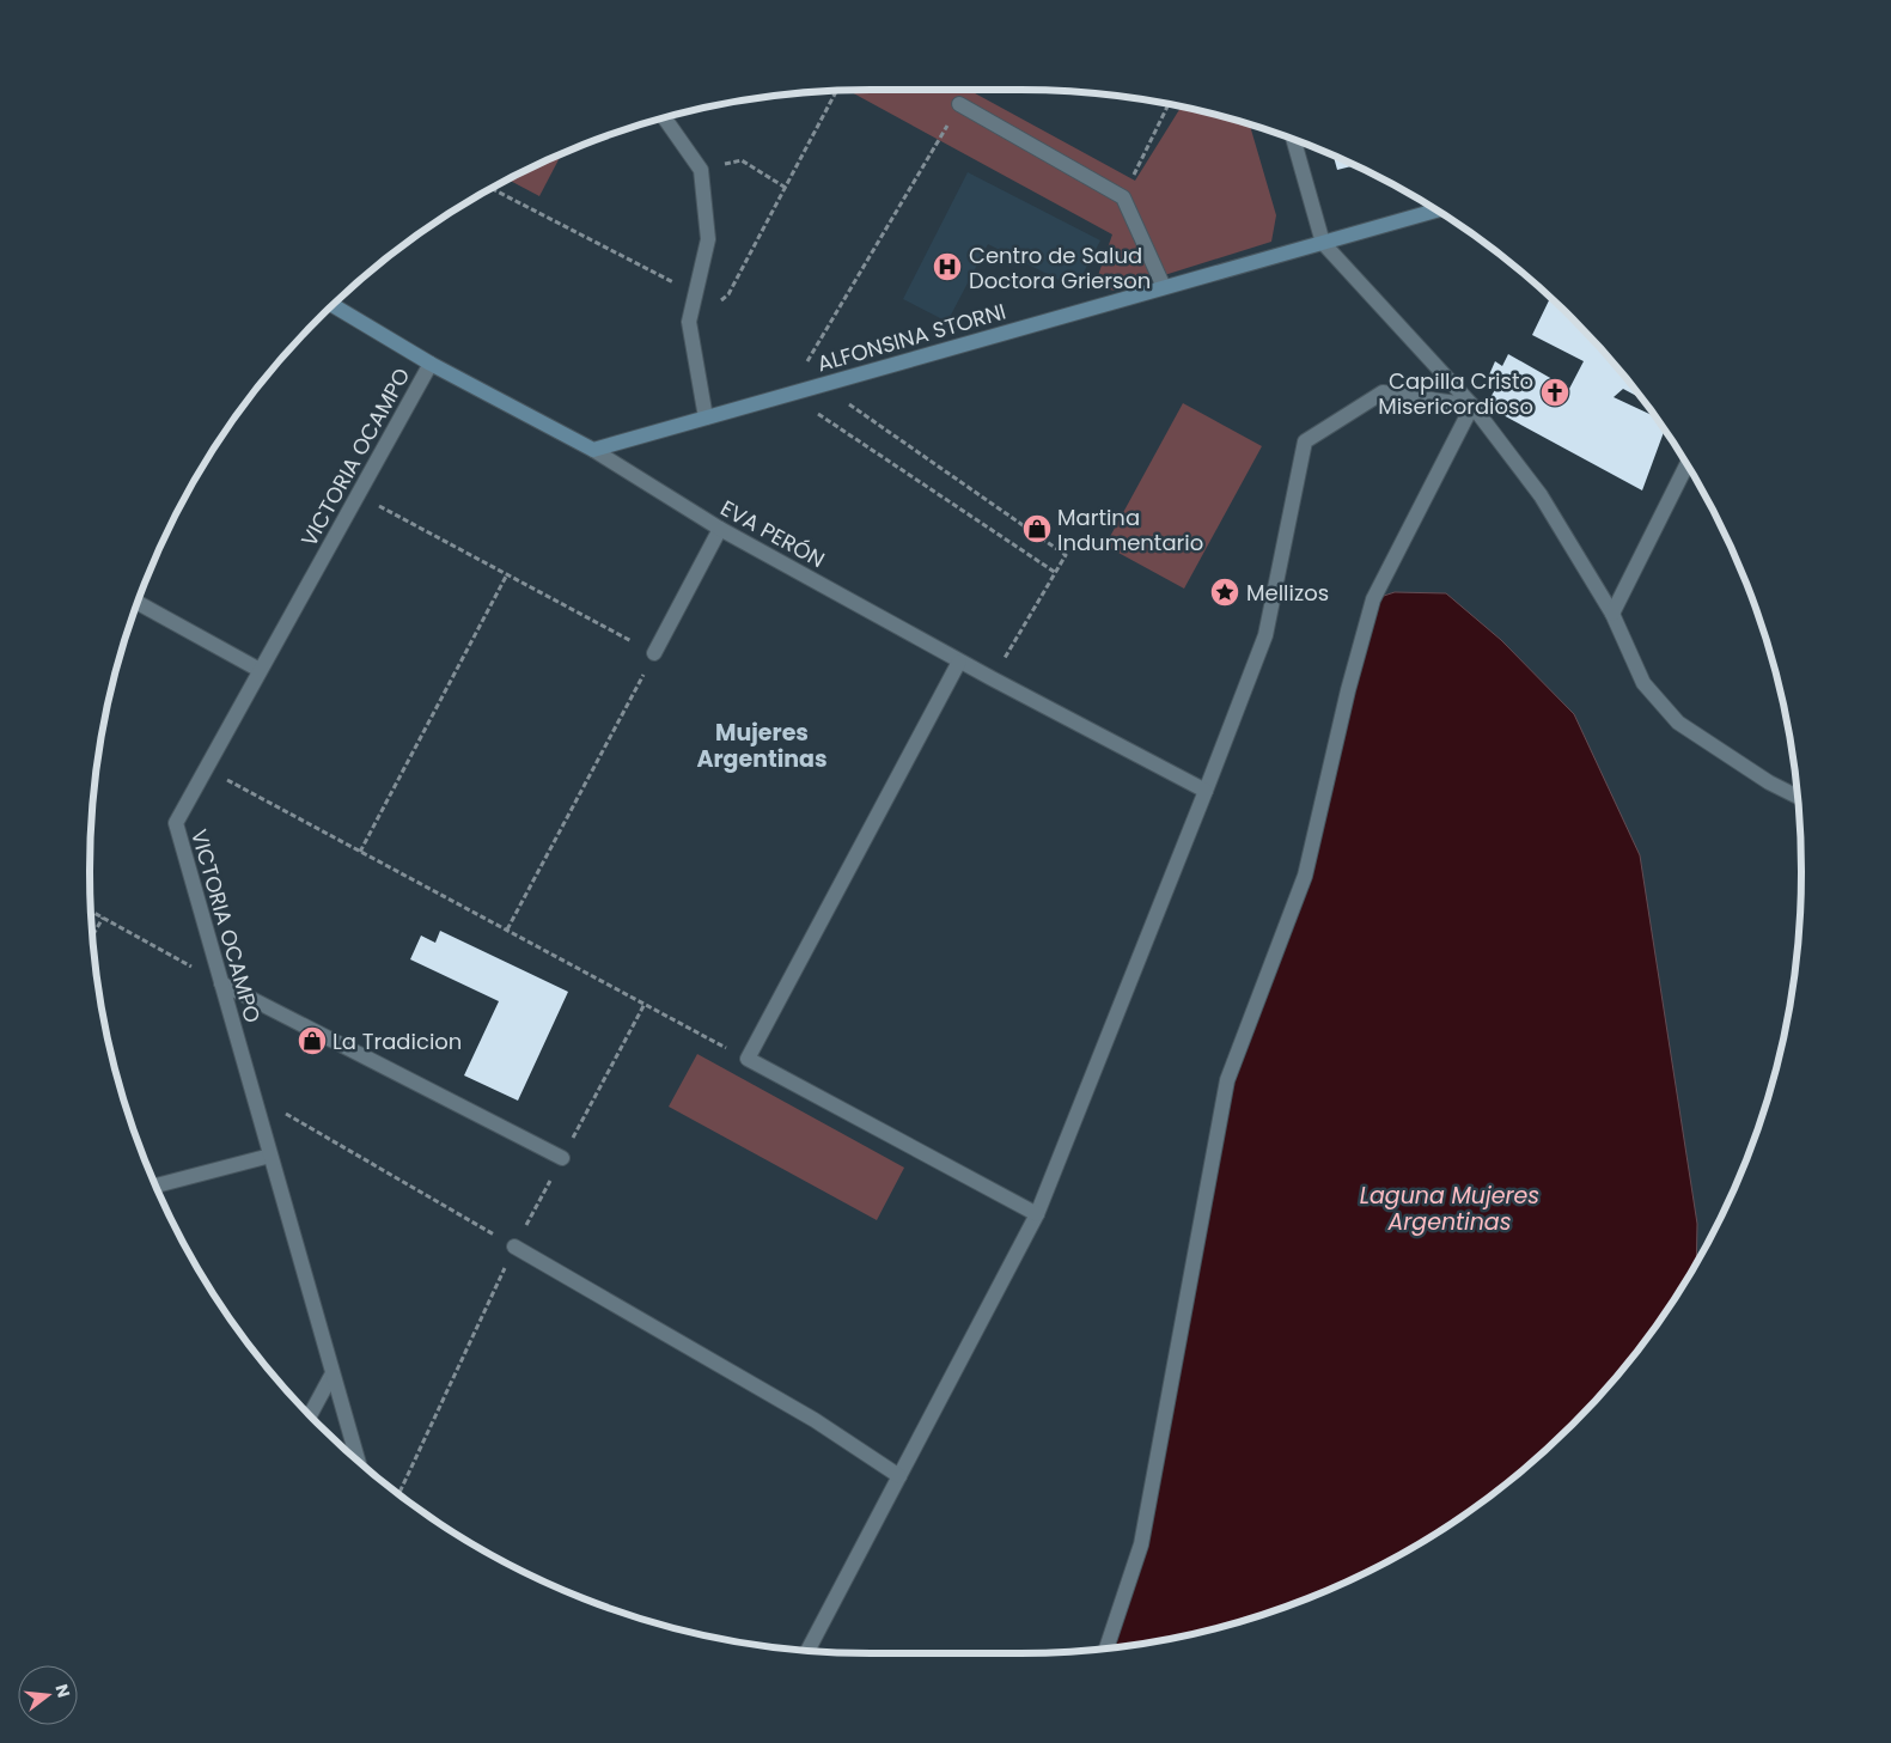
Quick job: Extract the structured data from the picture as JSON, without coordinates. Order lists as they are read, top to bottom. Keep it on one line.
{"streets":{"street":["ALFONSINA STORNI","VICTORIA OCAMPO","EVA PERÓN"]},"crossings":[["ALFONSINA STORNI","EVA PERÓN"],["VICTORIA OCAMPO","EVA PERÓN"]],"districts":["Mujeres Argentinas"],"water":["Laguna Mujeres Argentinas"],"places":{"hospital":["Centro de Salud Doctora Grierson"],"church":["Capilla Cristo Misericordioso"],"shop":["Martina Indumentario","La Tradicion"],"place":["Mellizos"]},"north":"right"}
